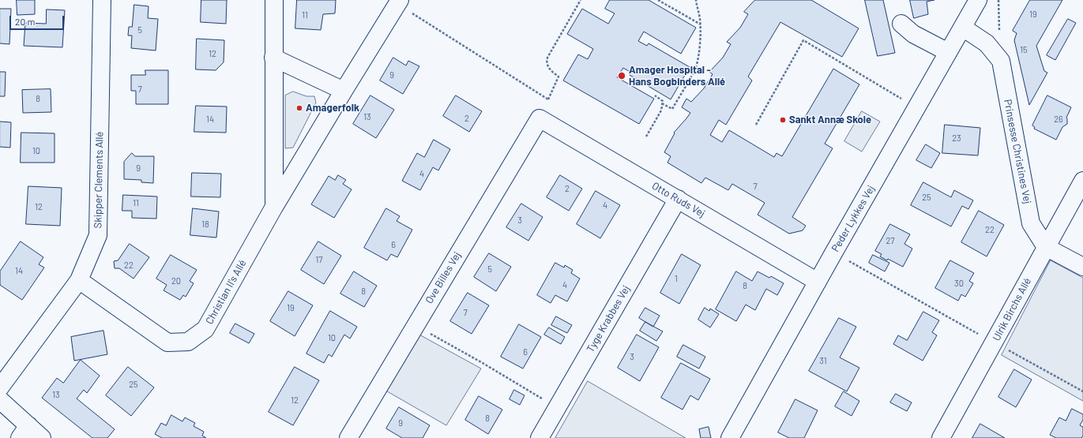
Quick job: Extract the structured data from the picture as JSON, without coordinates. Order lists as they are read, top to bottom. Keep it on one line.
{"streets":{"street":["Prinsesse Christines Vej","Skipper Clements Allé","Otto Ruds Vej","Peder Lykkes Vej","Ove Billes Vej","Christian II's Allé","Ulrik Birchs Allé","Tyge Krabbes Vej"]},"crossings":[["Prinsesse Christines Vej","Peder Lykkes Vej"],["Prinsesse Christines Vej","Ulrik Birchs Allé"],["Skipper Clements Allé","Christian II's Allé"],["Otto Ruds Vej","Peder Lykkes Vej"],["Otto Ruds Vej","Ove Billes Vej"],["Otto Ruds Vej","Tyge Krabbes Vej"]],"places":["Amager Hospital - Hans Bogbinders Allé","Amagerfolk","Sankt Annæ Skole"],"house_numbers":["19","11","5","15","12","9","7","8","13","2","14","26","23","10","9","4","7","2","25","11","4","12","3","18","22","27","6","17","22","5","14","1","20","30","4","8","8","19","7","10","6","3","31","25","13","12","8","9"],"scale_bar":"20 m"}
